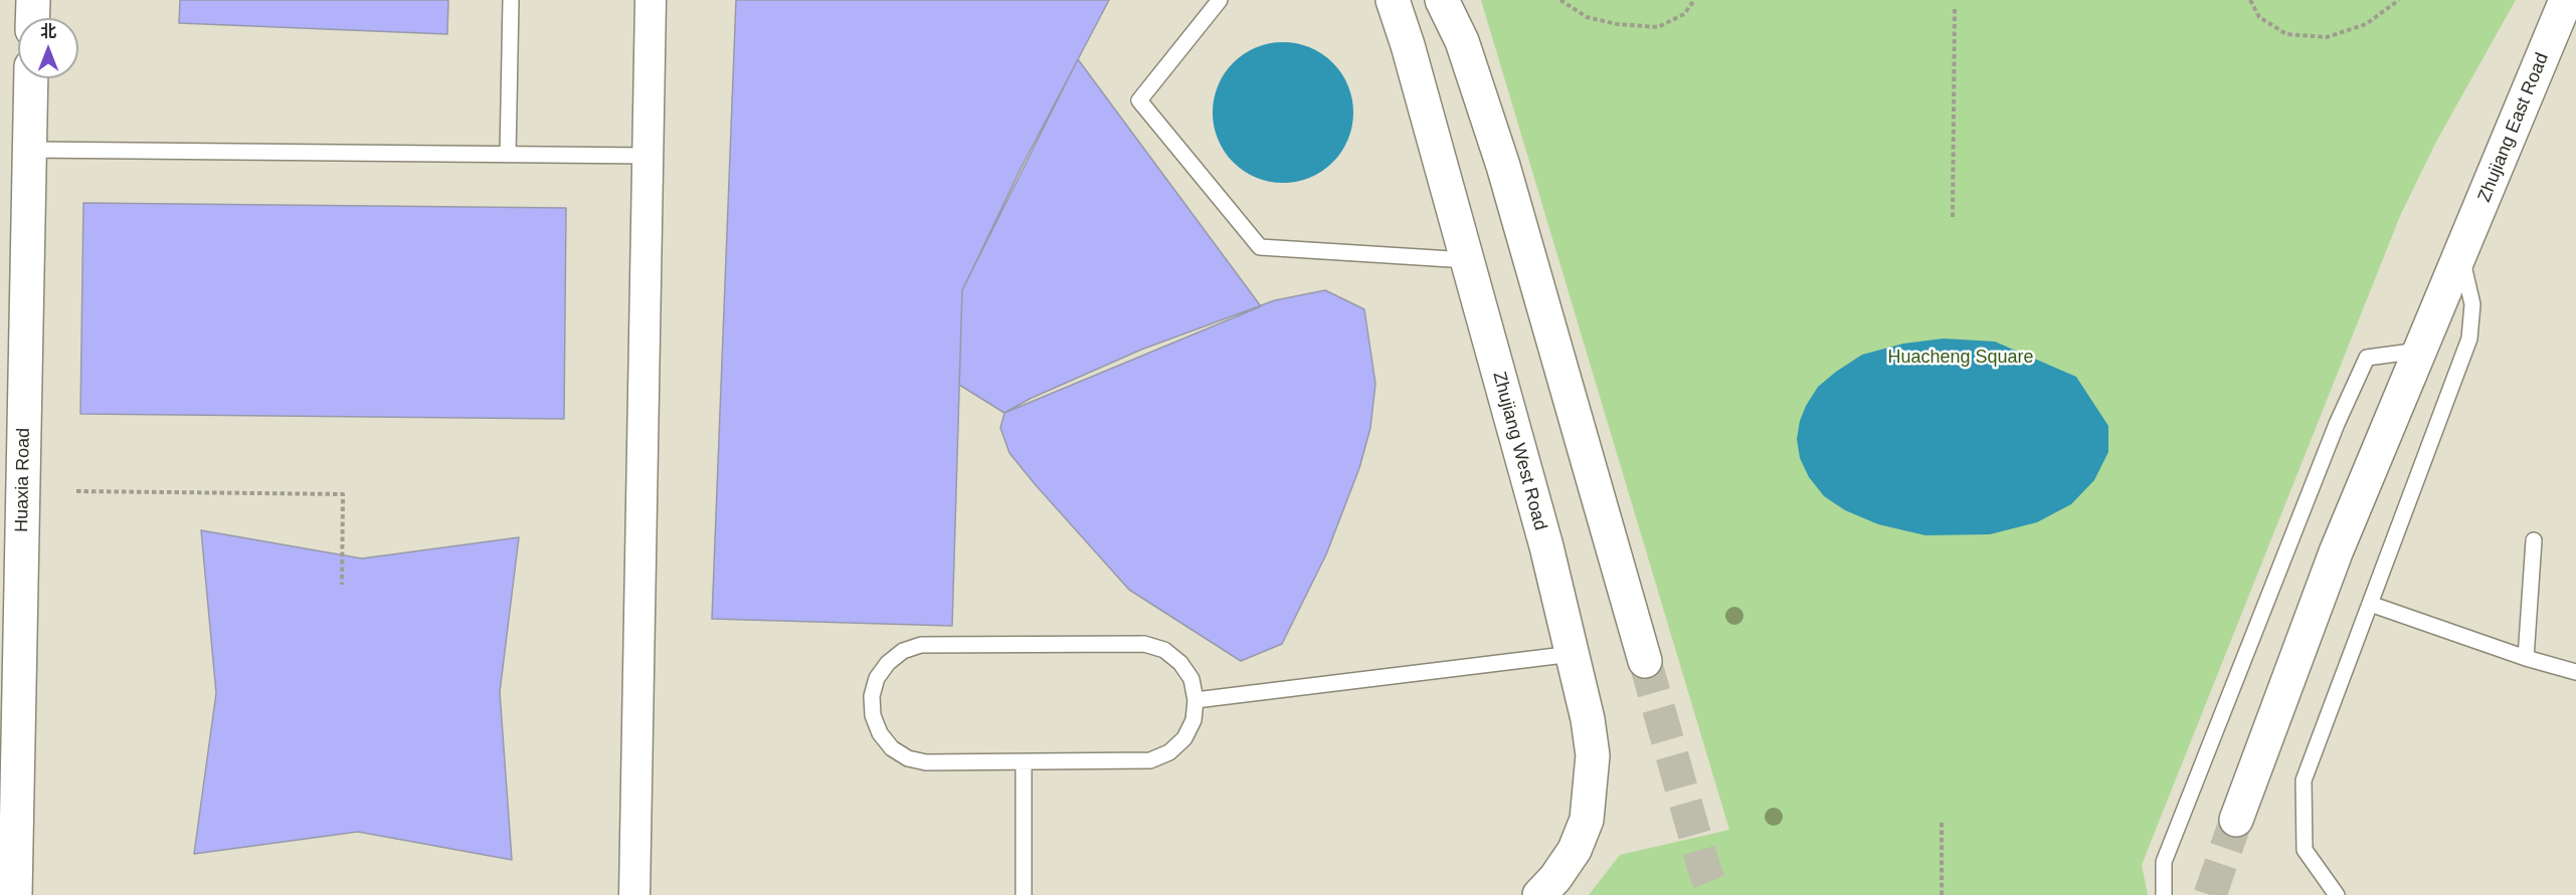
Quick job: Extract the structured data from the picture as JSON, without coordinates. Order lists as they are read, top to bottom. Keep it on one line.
{"streets":{"main road":["Zhujiang East Road","Zhujiang West Road","Huaxia Road"]},"parks":["Huacheng Square"],"north":"top"}
